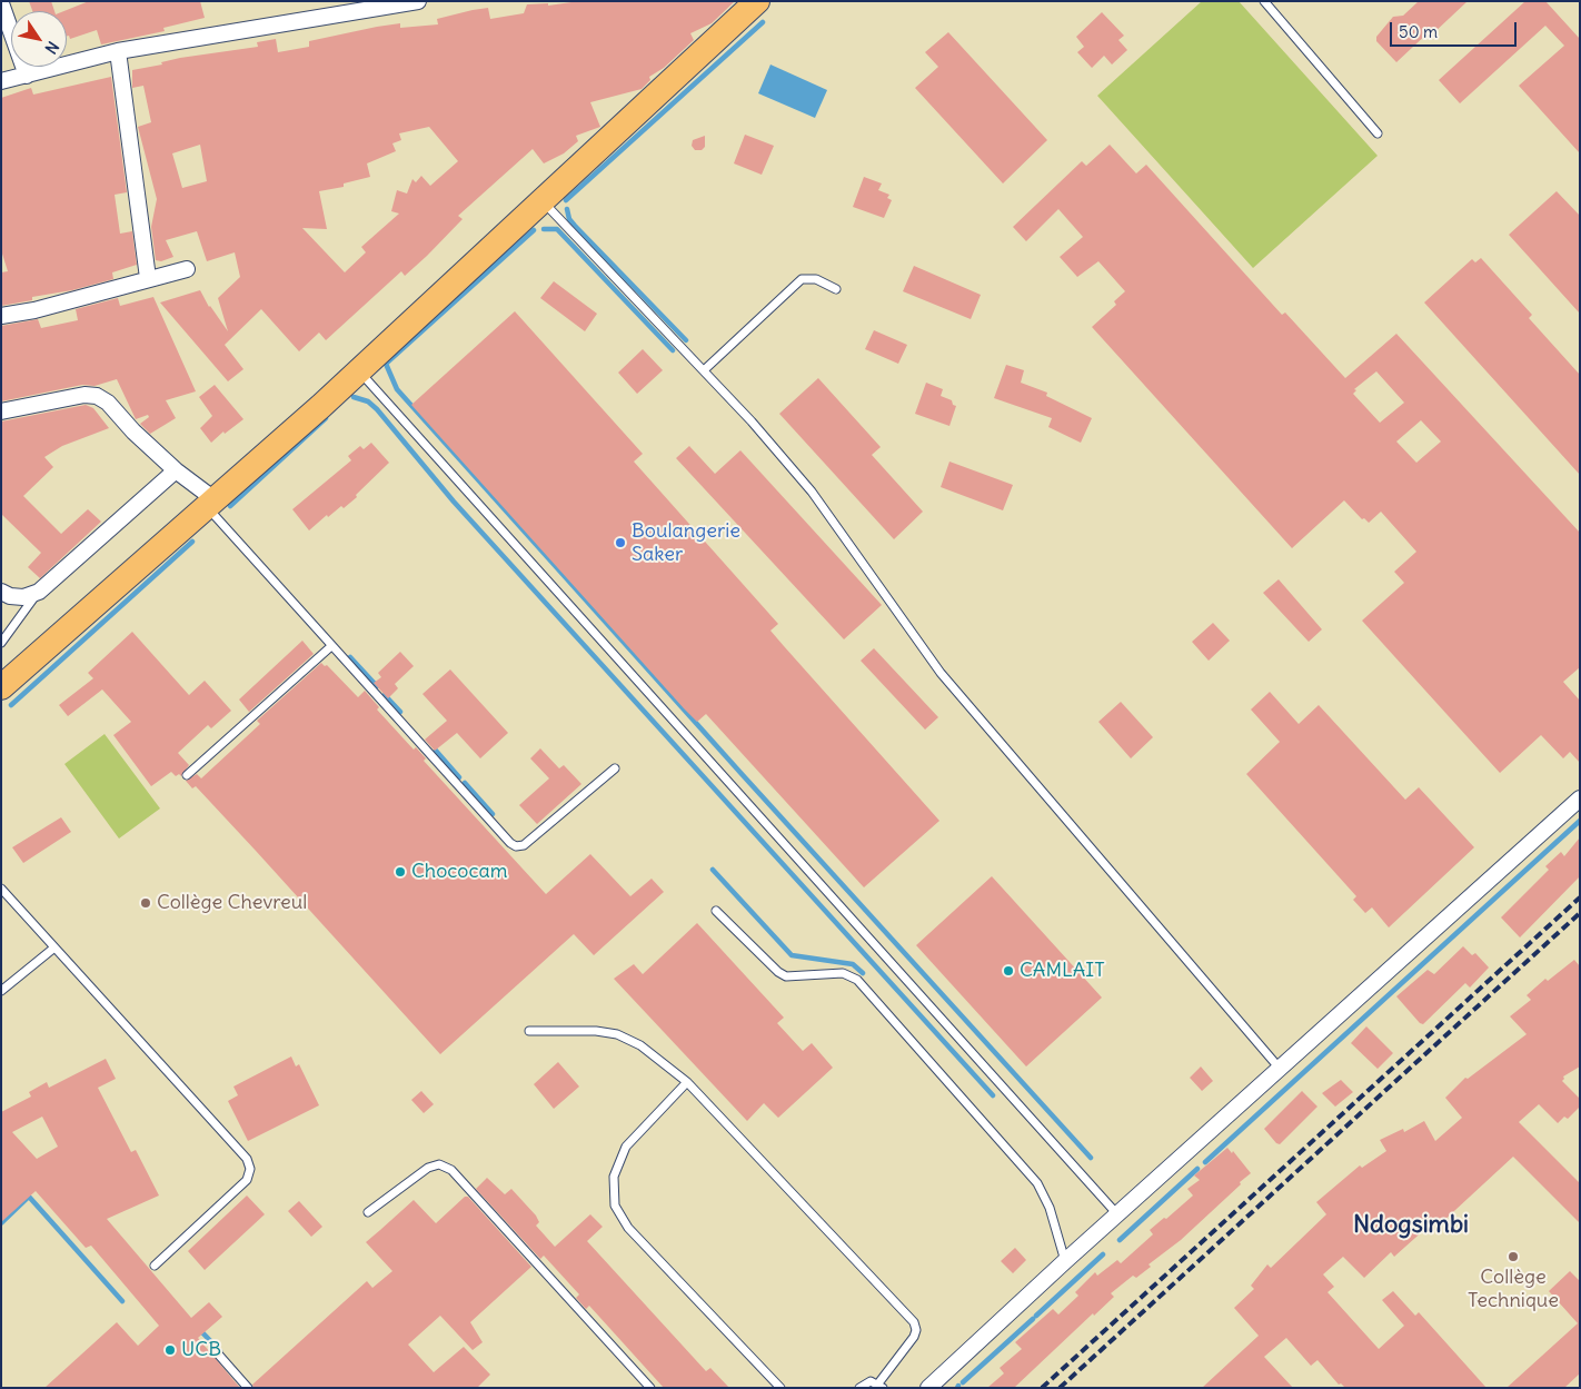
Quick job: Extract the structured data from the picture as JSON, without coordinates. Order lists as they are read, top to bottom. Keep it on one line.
{"districts":["Ndogsimbi"],"places":["Boulangerie Saker","Chococam","Collège Chevreul","CAMLAIT","Collège Technique","UCB"],"scale_bar":"50 m","north":"bottom right"}
